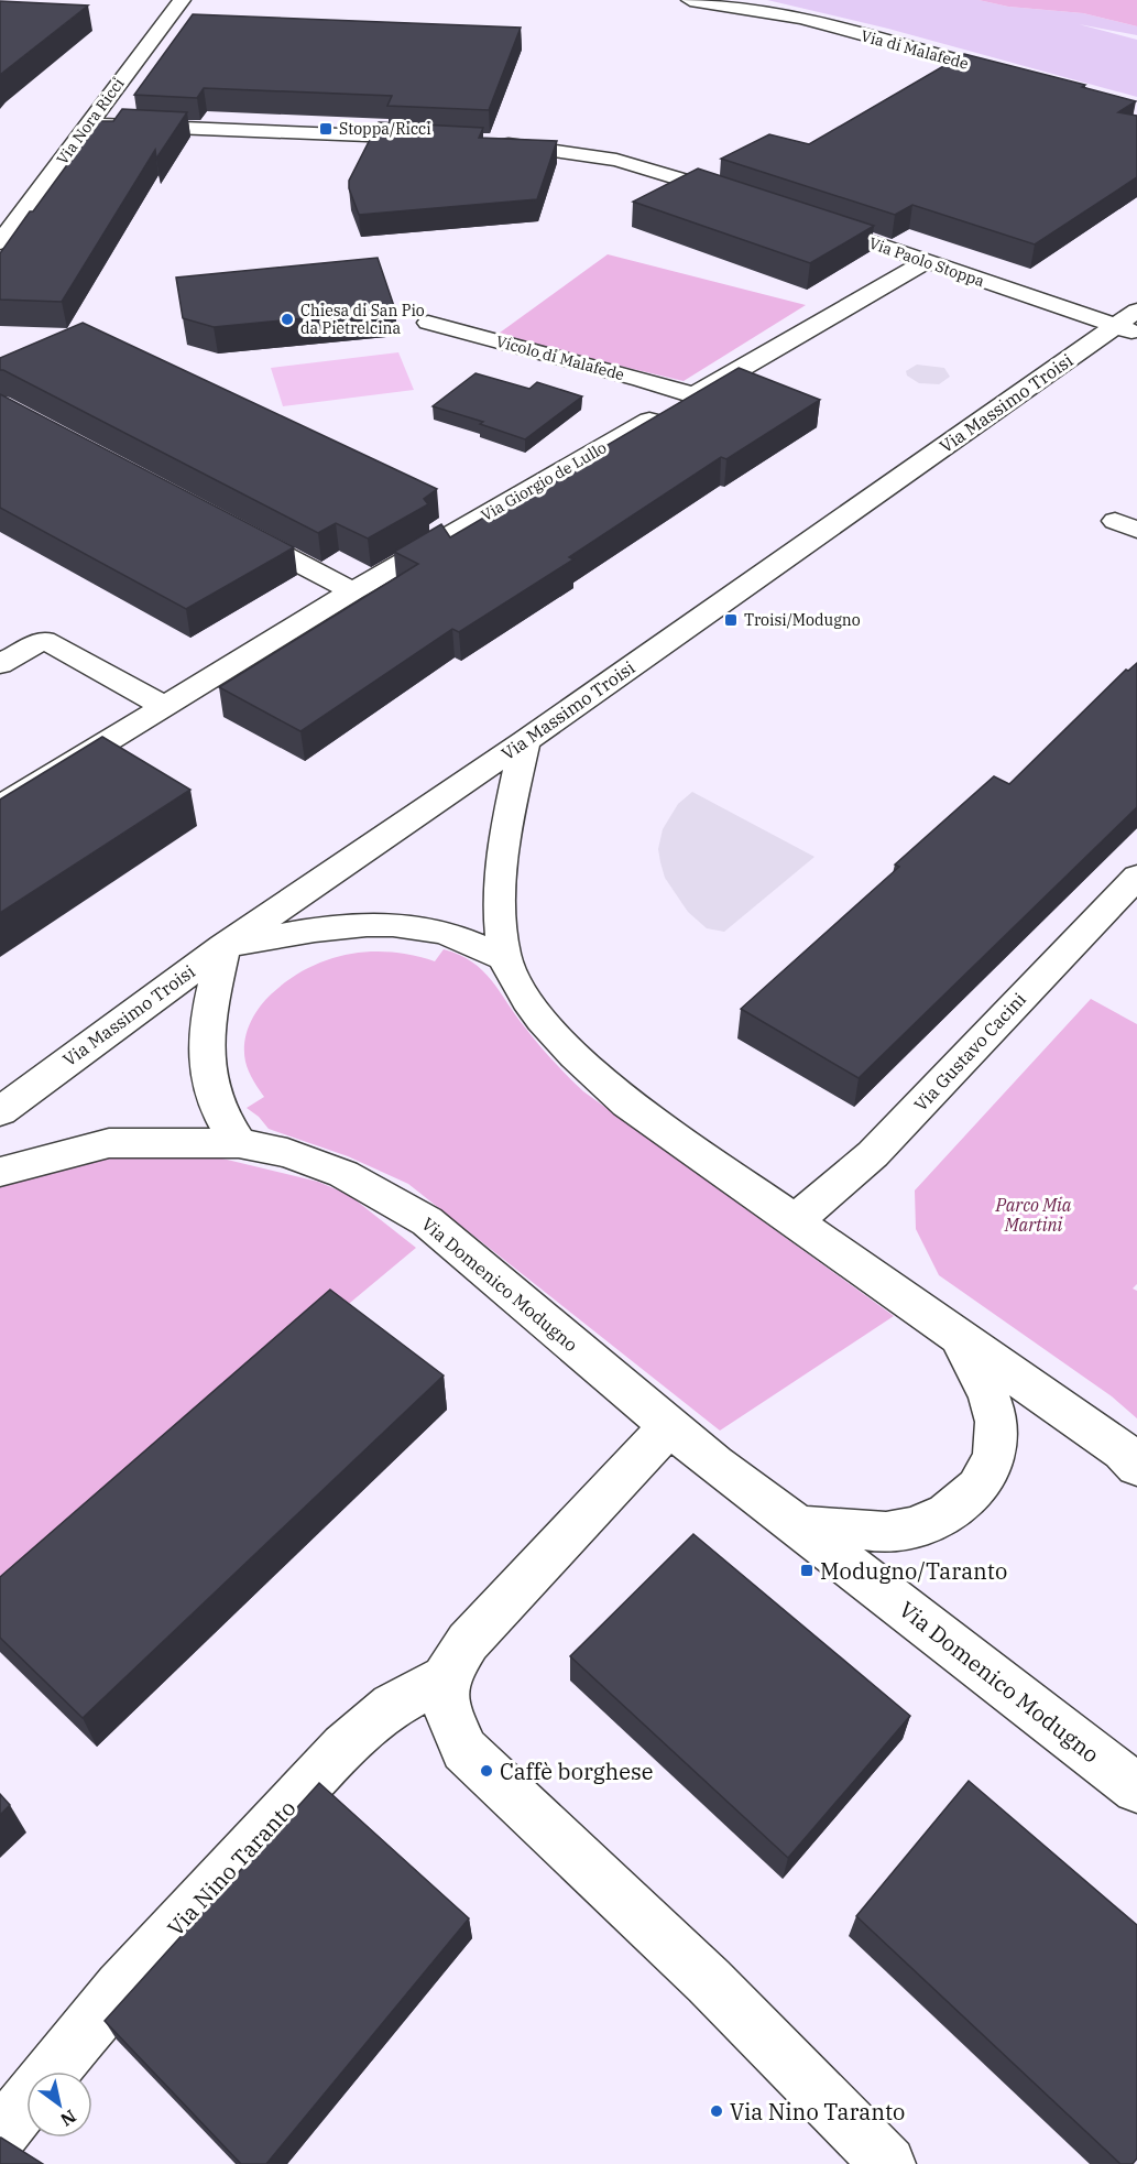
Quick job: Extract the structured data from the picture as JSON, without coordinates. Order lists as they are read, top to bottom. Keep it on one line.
{"streets":{"street":["Via di Malafede","Via Nora Ricci","Via Paolo Stoppa","Vicolo di Malafede","Via Massimo Troisi","Via Giorgio de Lullo","Via Gustavo Cacini","Via Domenico Modugno","Via Nino Taranto"]},"crossings":[["Via Paolo Stoppa","Via Massimo Troisi"],["Via Paolo Stoppa","Via Giorgio de Lullo"],["Vicolo di Malafede","Via Giorgio de Lullo"]],"parks":["Parco Mia Martini"],"places":{"transit":["Stoppa/Ricci","Troisi/Modugno","Modugno/Taranto"],"other":["Chiesa di San Pio da Pietrelcina","Caffè borghese","Via Nino Taranto"]},"north":"bottom right"}
